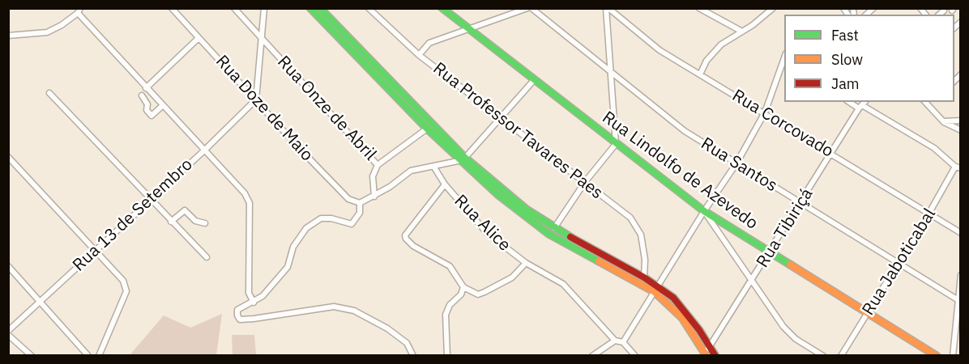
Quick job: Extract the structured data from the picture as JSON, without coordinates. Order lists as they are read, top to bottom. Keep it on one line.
{"streets":{"main road":["Rua Lindolfo de Azevedo"],"street":["Rua Doze de Maio","Rua Onze de Abril","Rua Corcovado","Rua Professor Tavares Paes","Rua Santos","Rua 13 de Setembro","Rua Alice","Rua Tibiriçá","Rua Jaboticabal"]},"crossings":[["Rua Doze de Maio","Rua 13 de Setembro"],["Rua Corcovado","Rua Tibiriçá"],["Rua Corcovado","Rua Jaboticabal"],["Rua Santos","Rua Tibiriçá"],["Rua Santos","Rua Jaboticabal"],["Rua Lindolfo de Azevedo","Rua Tibiriçá"],["Rua Lindolfo de Azevedo","Rua Jaboticabal"]],"legend":["Fast","Slow","Jam"]}
